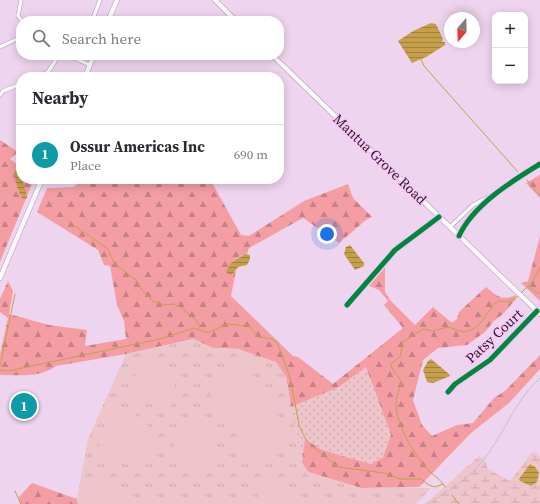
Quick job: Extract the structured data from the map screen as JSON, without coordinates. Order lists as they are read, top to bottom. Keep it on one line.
{"streets":{"main road":["Mantua Grove Road"],"street":["Patsy Court"]},"crossings":[["Mantua Grove Road","Patsy Court"]],"north":"bottom","page":{"map_buttons":["+","−"],"search":"Search here","heading":"Nearby","list":[{"mark":"1","name":"Ossur Americas Inc","note":"Place","value":"690 m"}],"pins":"1"}}
